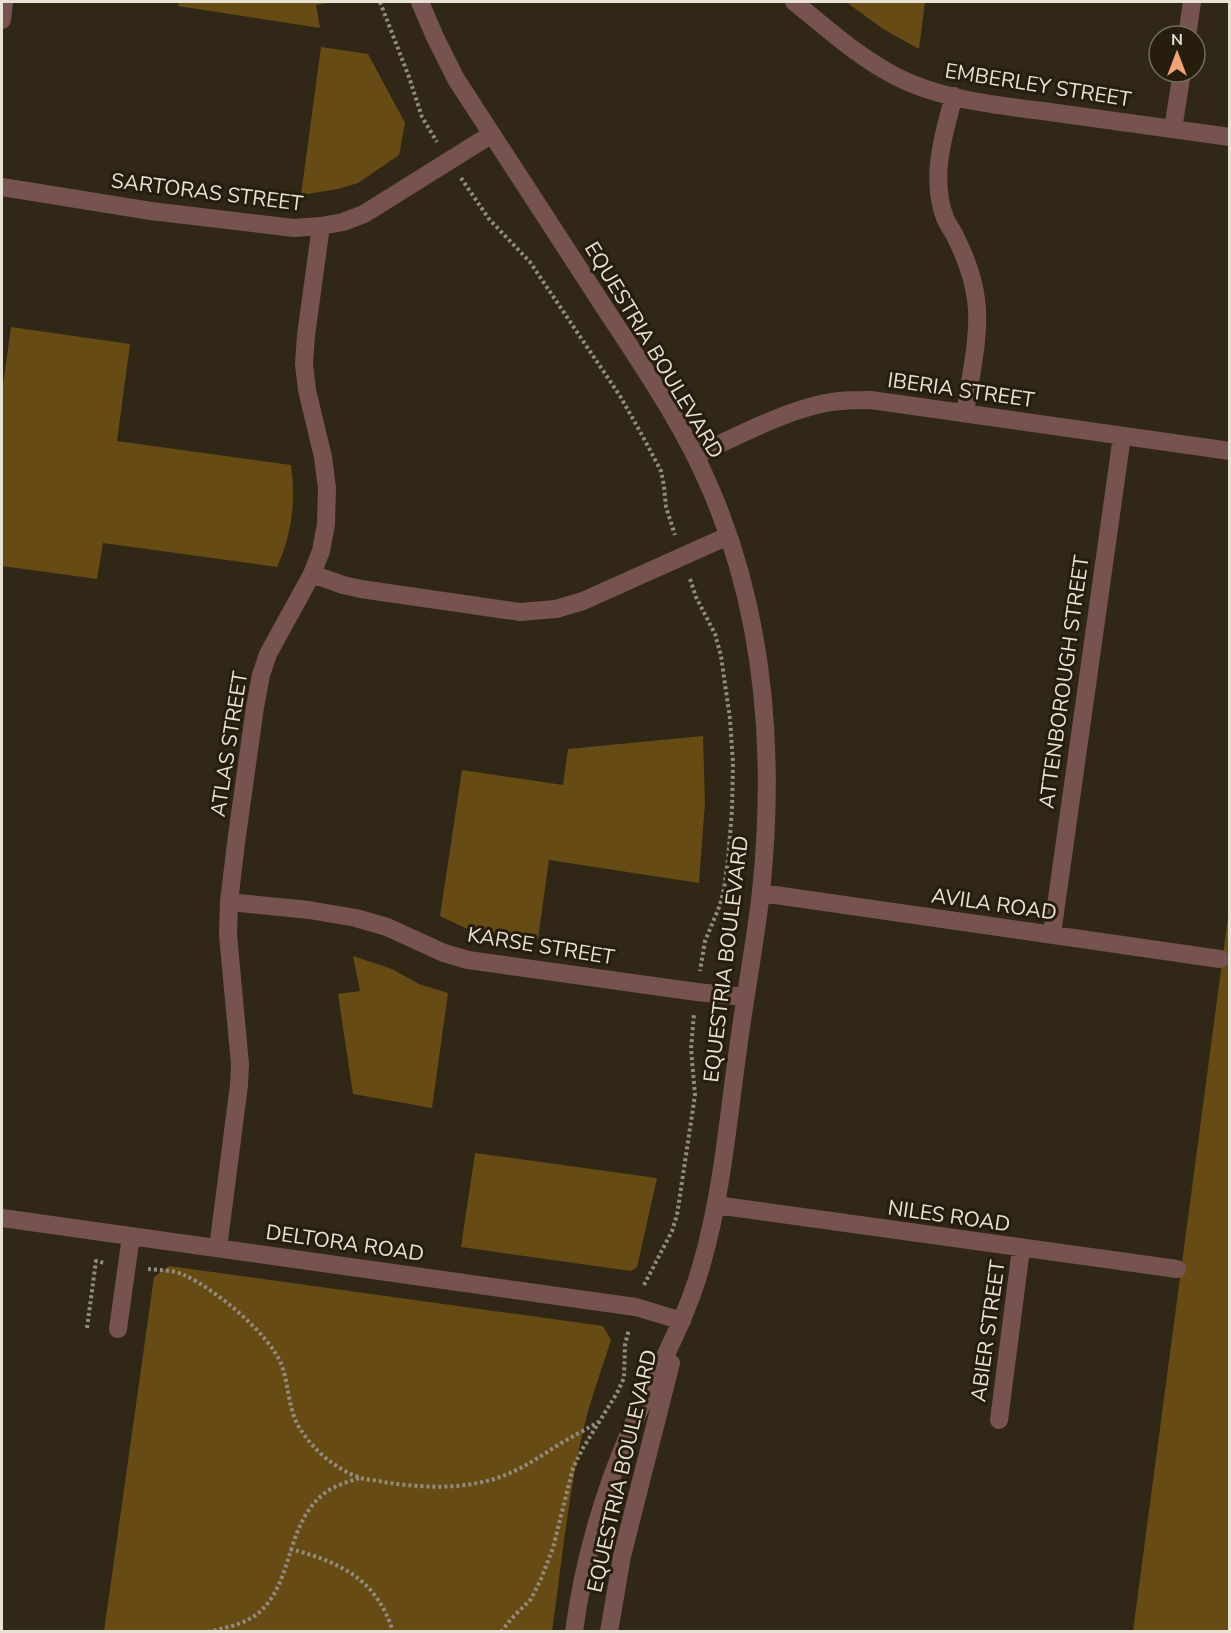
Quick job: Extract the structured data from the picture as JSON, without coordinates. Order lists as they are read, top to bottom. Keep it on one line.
{"streets":{"street":["EMBERLEY STREET","SARTORAS STREET","EQUESTRIA BOULEVARD","IBERIA STREET","ATTENBOROUGH STREET","ATLAS STREET","AVILA ROAD","KARSE STREET","NILES ROAD","DELTORA ROAD","ABIER STREET"]},"crossings":[["SARTORAS STREET","EQUESTRIA BOULEVARD"],["SARTORAS STREET","ATLAS STREET"],["EQUESTRIA BOULEVARD","IBERIA STREET"],["EQUESTRIA BOULEVARD","AVILA ROAD"],["EQUESTRIA BOULEVARD","KARSE STREET"],["EQUESTRIA BOULEVARD","NILES ROAD"],["EQUESTRIA BOULEVARD","DELTORA ROAD"],["IBERIA STREET","ATTENBOROUGH STREET"],["ATTENBOROUGH STREET","AVILA ROAD"],["ATLAS STREET","KARSE STREET"],["ATLAS STREET","DELTORA ROAD"],["NILES ROAD","ABIER STREET"]],"north":"top"}
